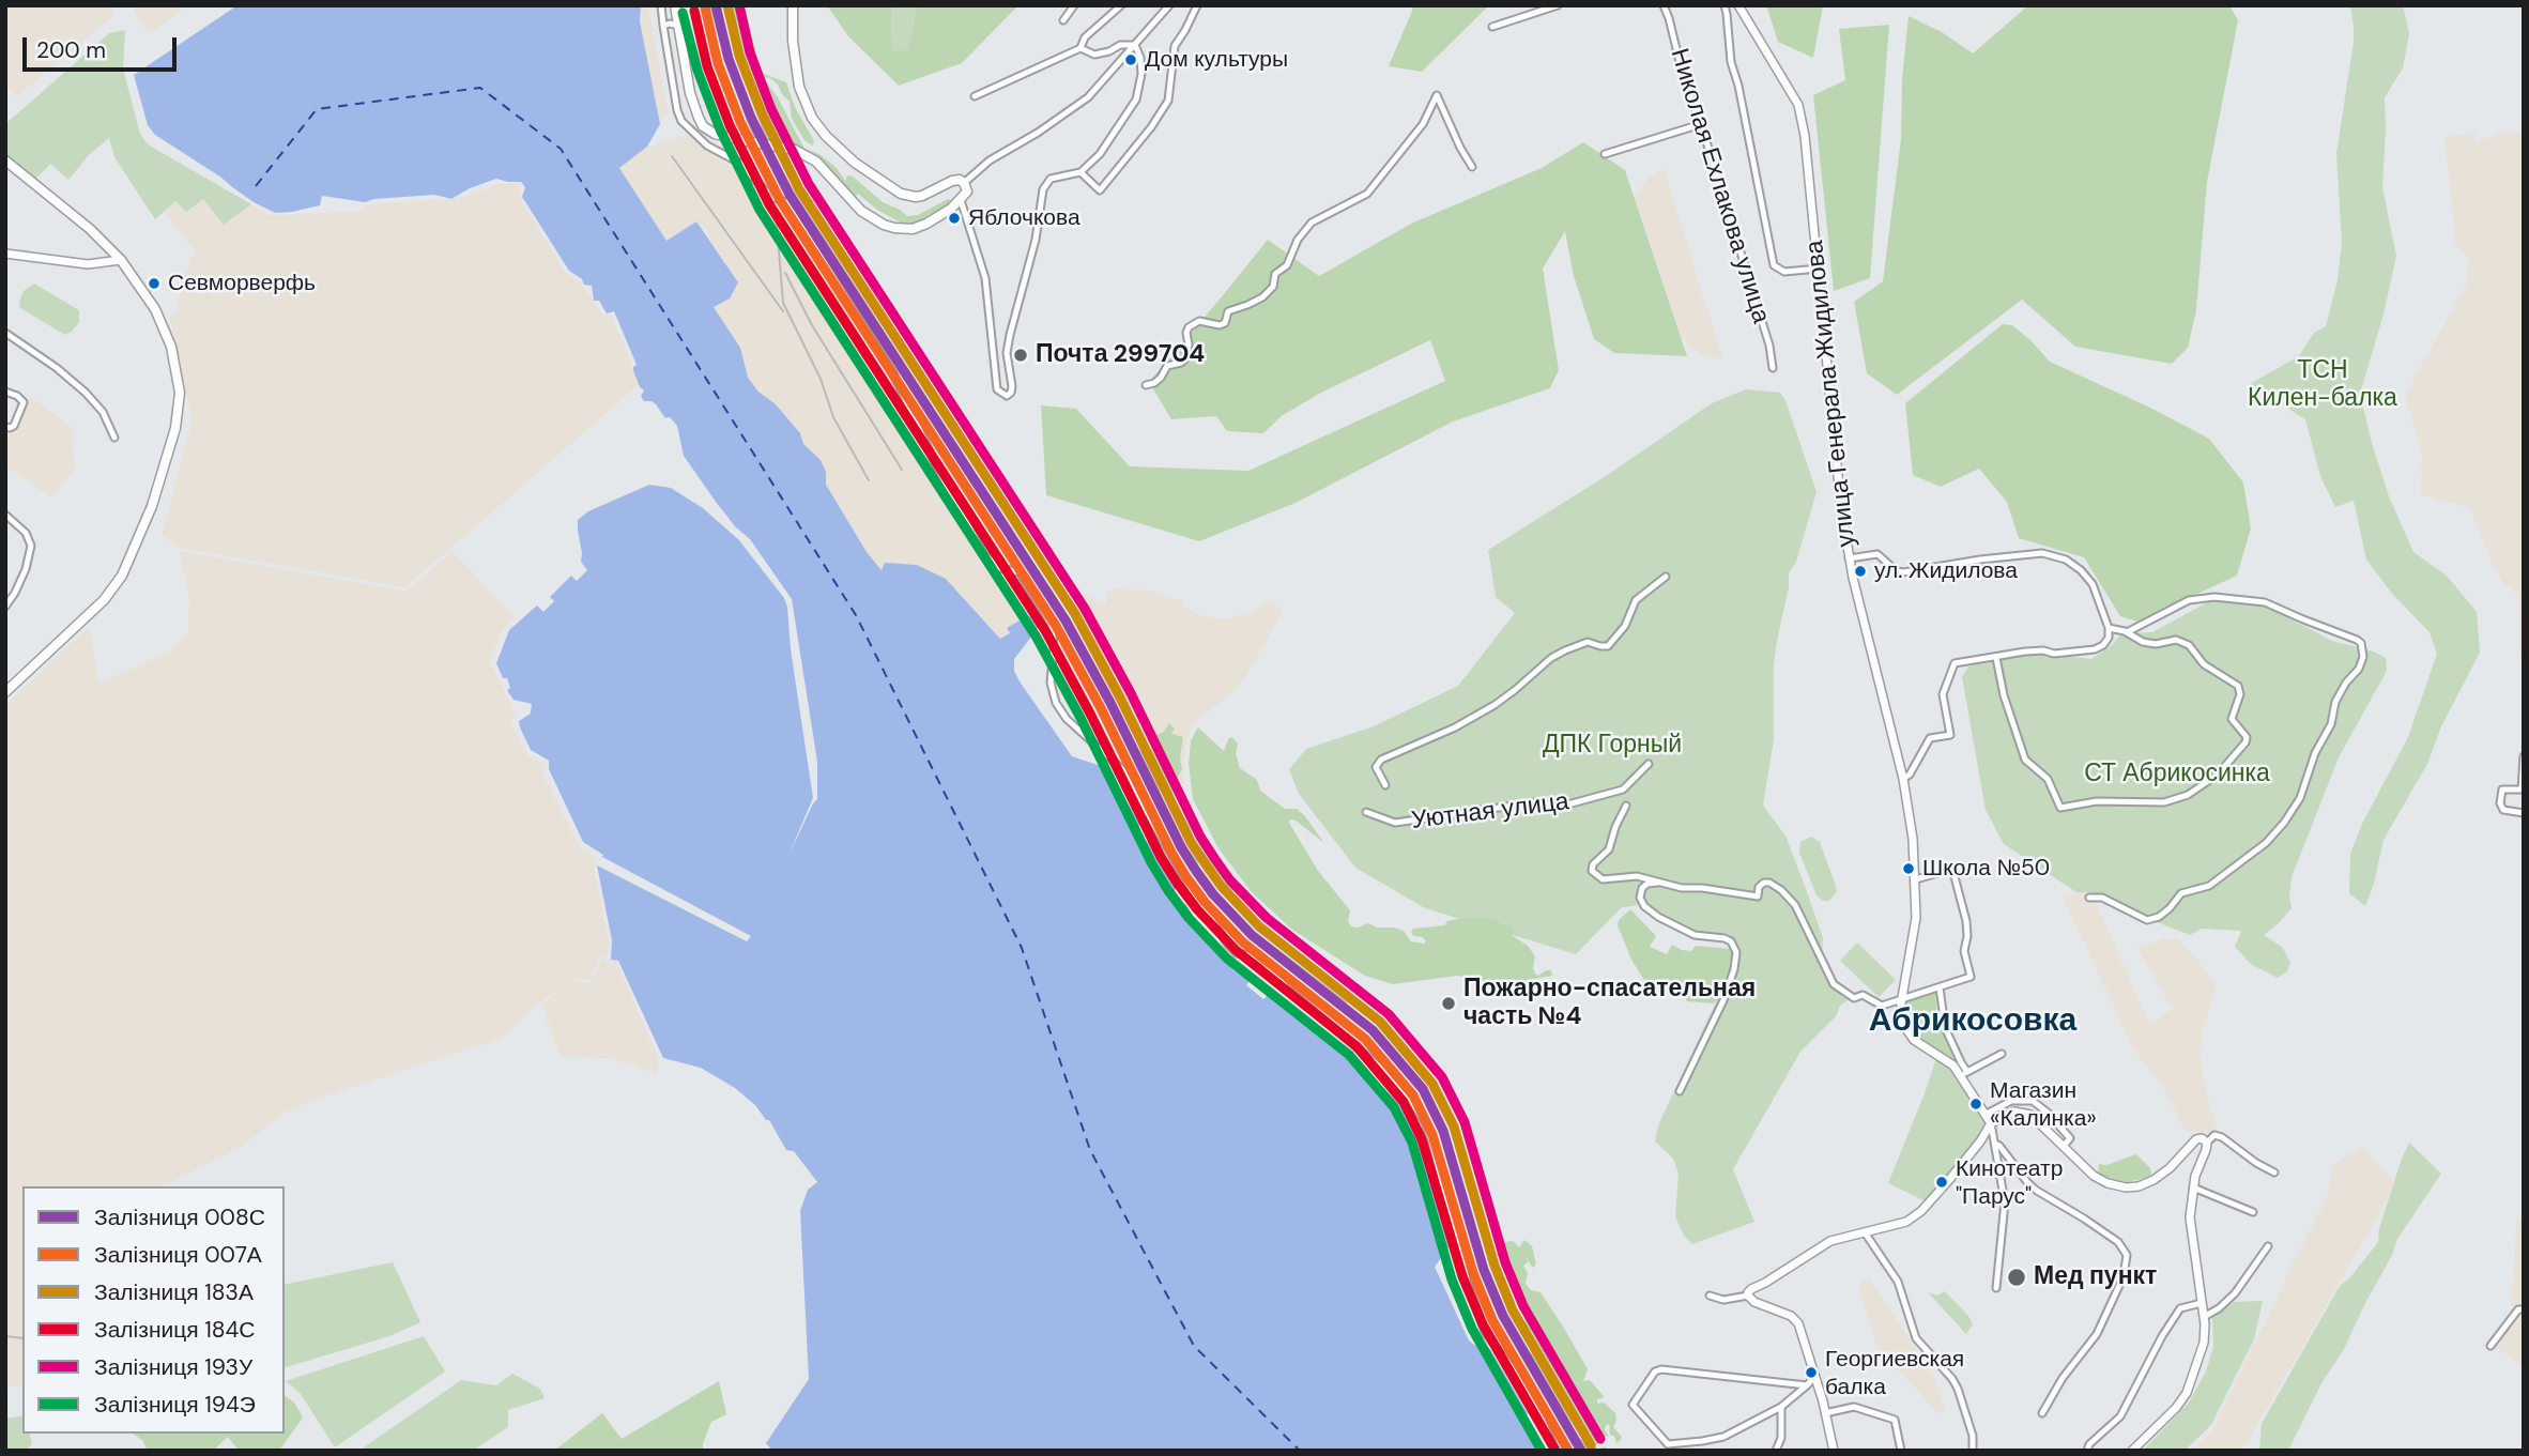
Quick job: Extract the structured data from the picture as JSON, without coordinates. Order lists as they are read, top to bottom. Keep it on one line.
{"streets":{"main road":["улица Генерала Жидилова"],"street":["Николая Ехлакова улица","Уютная улица"]},"districts":["Абрикосовка"],"parks":["ТСН Килен-балка","ДПК Горный","СТ Абрикосинка"],"places":["Дом культуры","Яблочкова","Севморверфь","Почта 299704","ул. Жидилова","Школа №50","Пожарно-спасательная часть №4","Магазин «Калинка»","Кинотеатр \"Парус\"","Мед пункт","Георгиевская балка"],"lines":["rail line 008С","rail line 183А","rail line 193У","rail line 007А","rail line 184С","rail line 194Э"],"legend":["Залізниця 008С","Залізниця 007А","Залізниця 183А","Залізниця 184С","Залізниця 193У","Залізниця 194Э"],"scale_bar":"200 m"}
